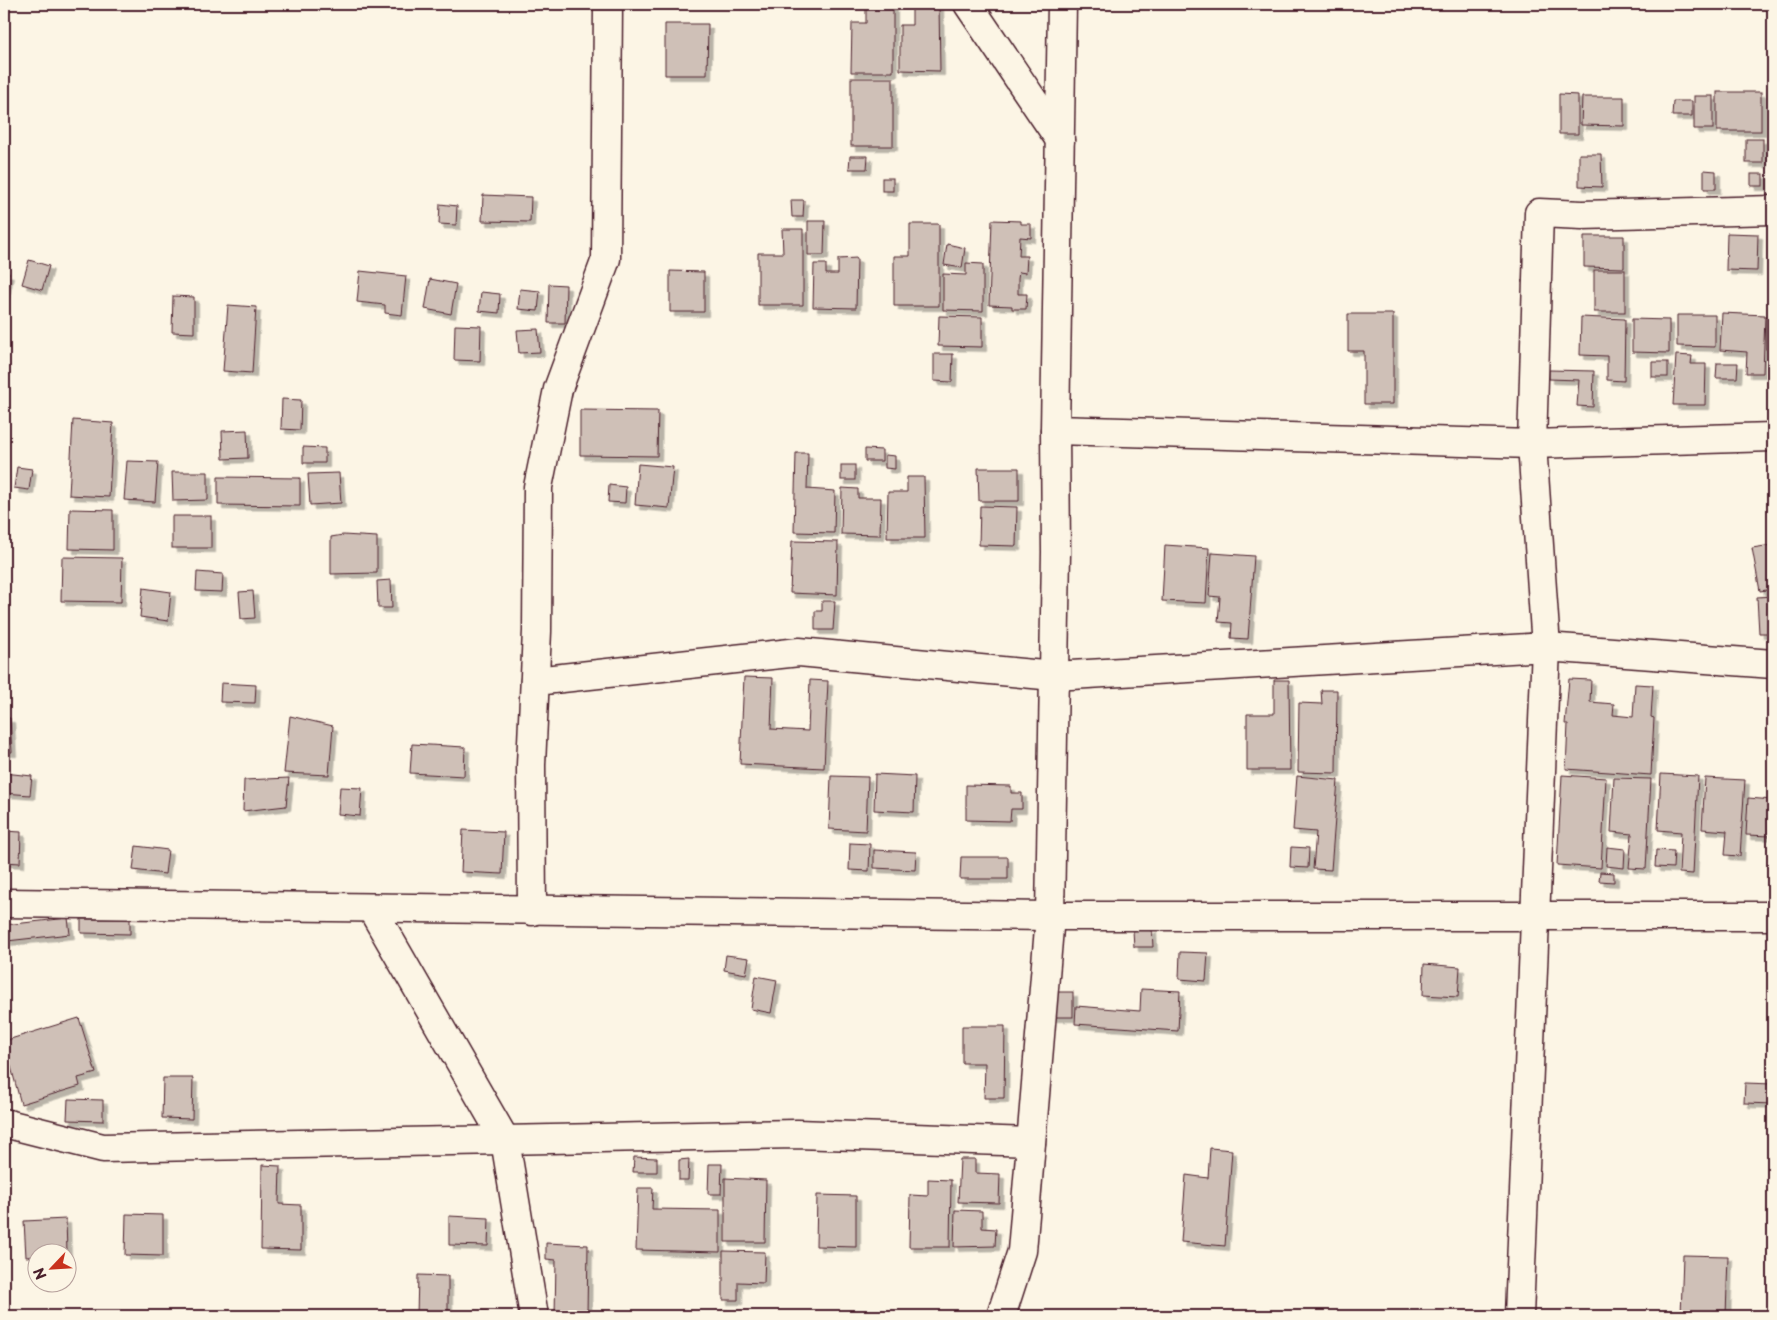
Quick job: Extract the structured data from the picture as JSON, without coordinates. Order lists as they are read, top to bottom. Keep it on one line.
{"north":"bottom left"}
